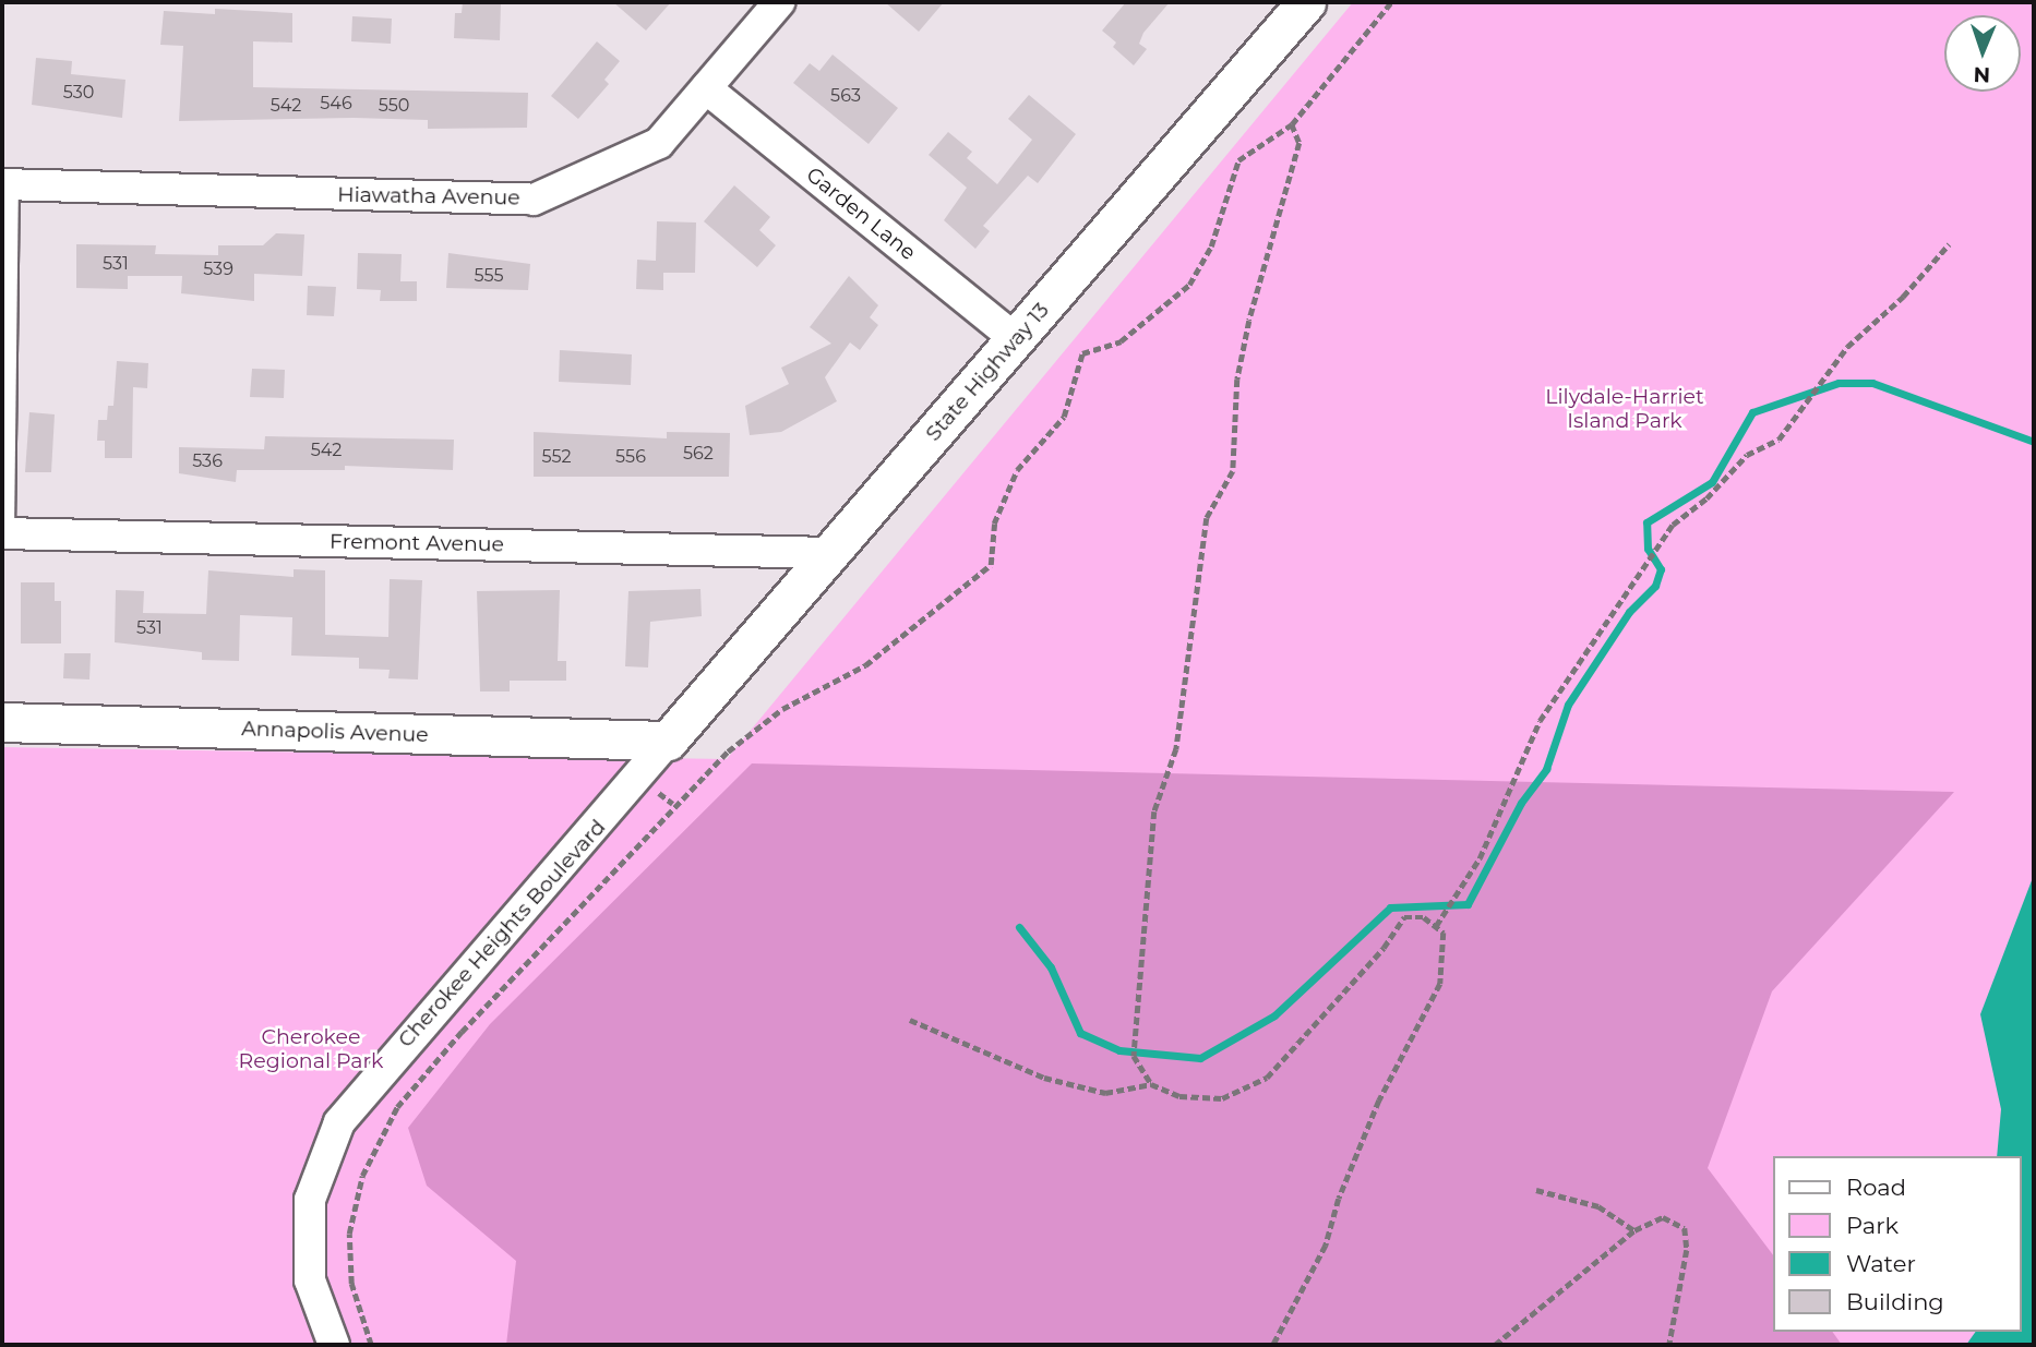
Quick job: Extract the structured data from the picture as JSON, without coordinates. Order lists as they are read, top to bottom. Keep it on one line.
{"streets":{"street":["Hiawatha Avenue","Garden Lane","State Highway 13","Fremont Avenue","Annapolis Avenue","Cherokee Heights Boulevard"]},"crossings":[["Hiawatha Avenue","Garden Lane"],["Garden Lane","State Highway 13"],["State Highway 13","Fremont Avenue"],["State Highway 13","Annapolis Avenue"],["State Highway 13","Cherokee Heights Boulevard"],["Annapolis Avenue","Cherokee Heights Boulevard"]],"parks":["Lilydale-Harriet Island Park","Cherokee Regional Park"],"house_numbers":["530","563","546","542","550","531","539","555","542","562","552","556","536","531"],"legend":["Road","Park","Water","Building"],"north":"bottom"}
